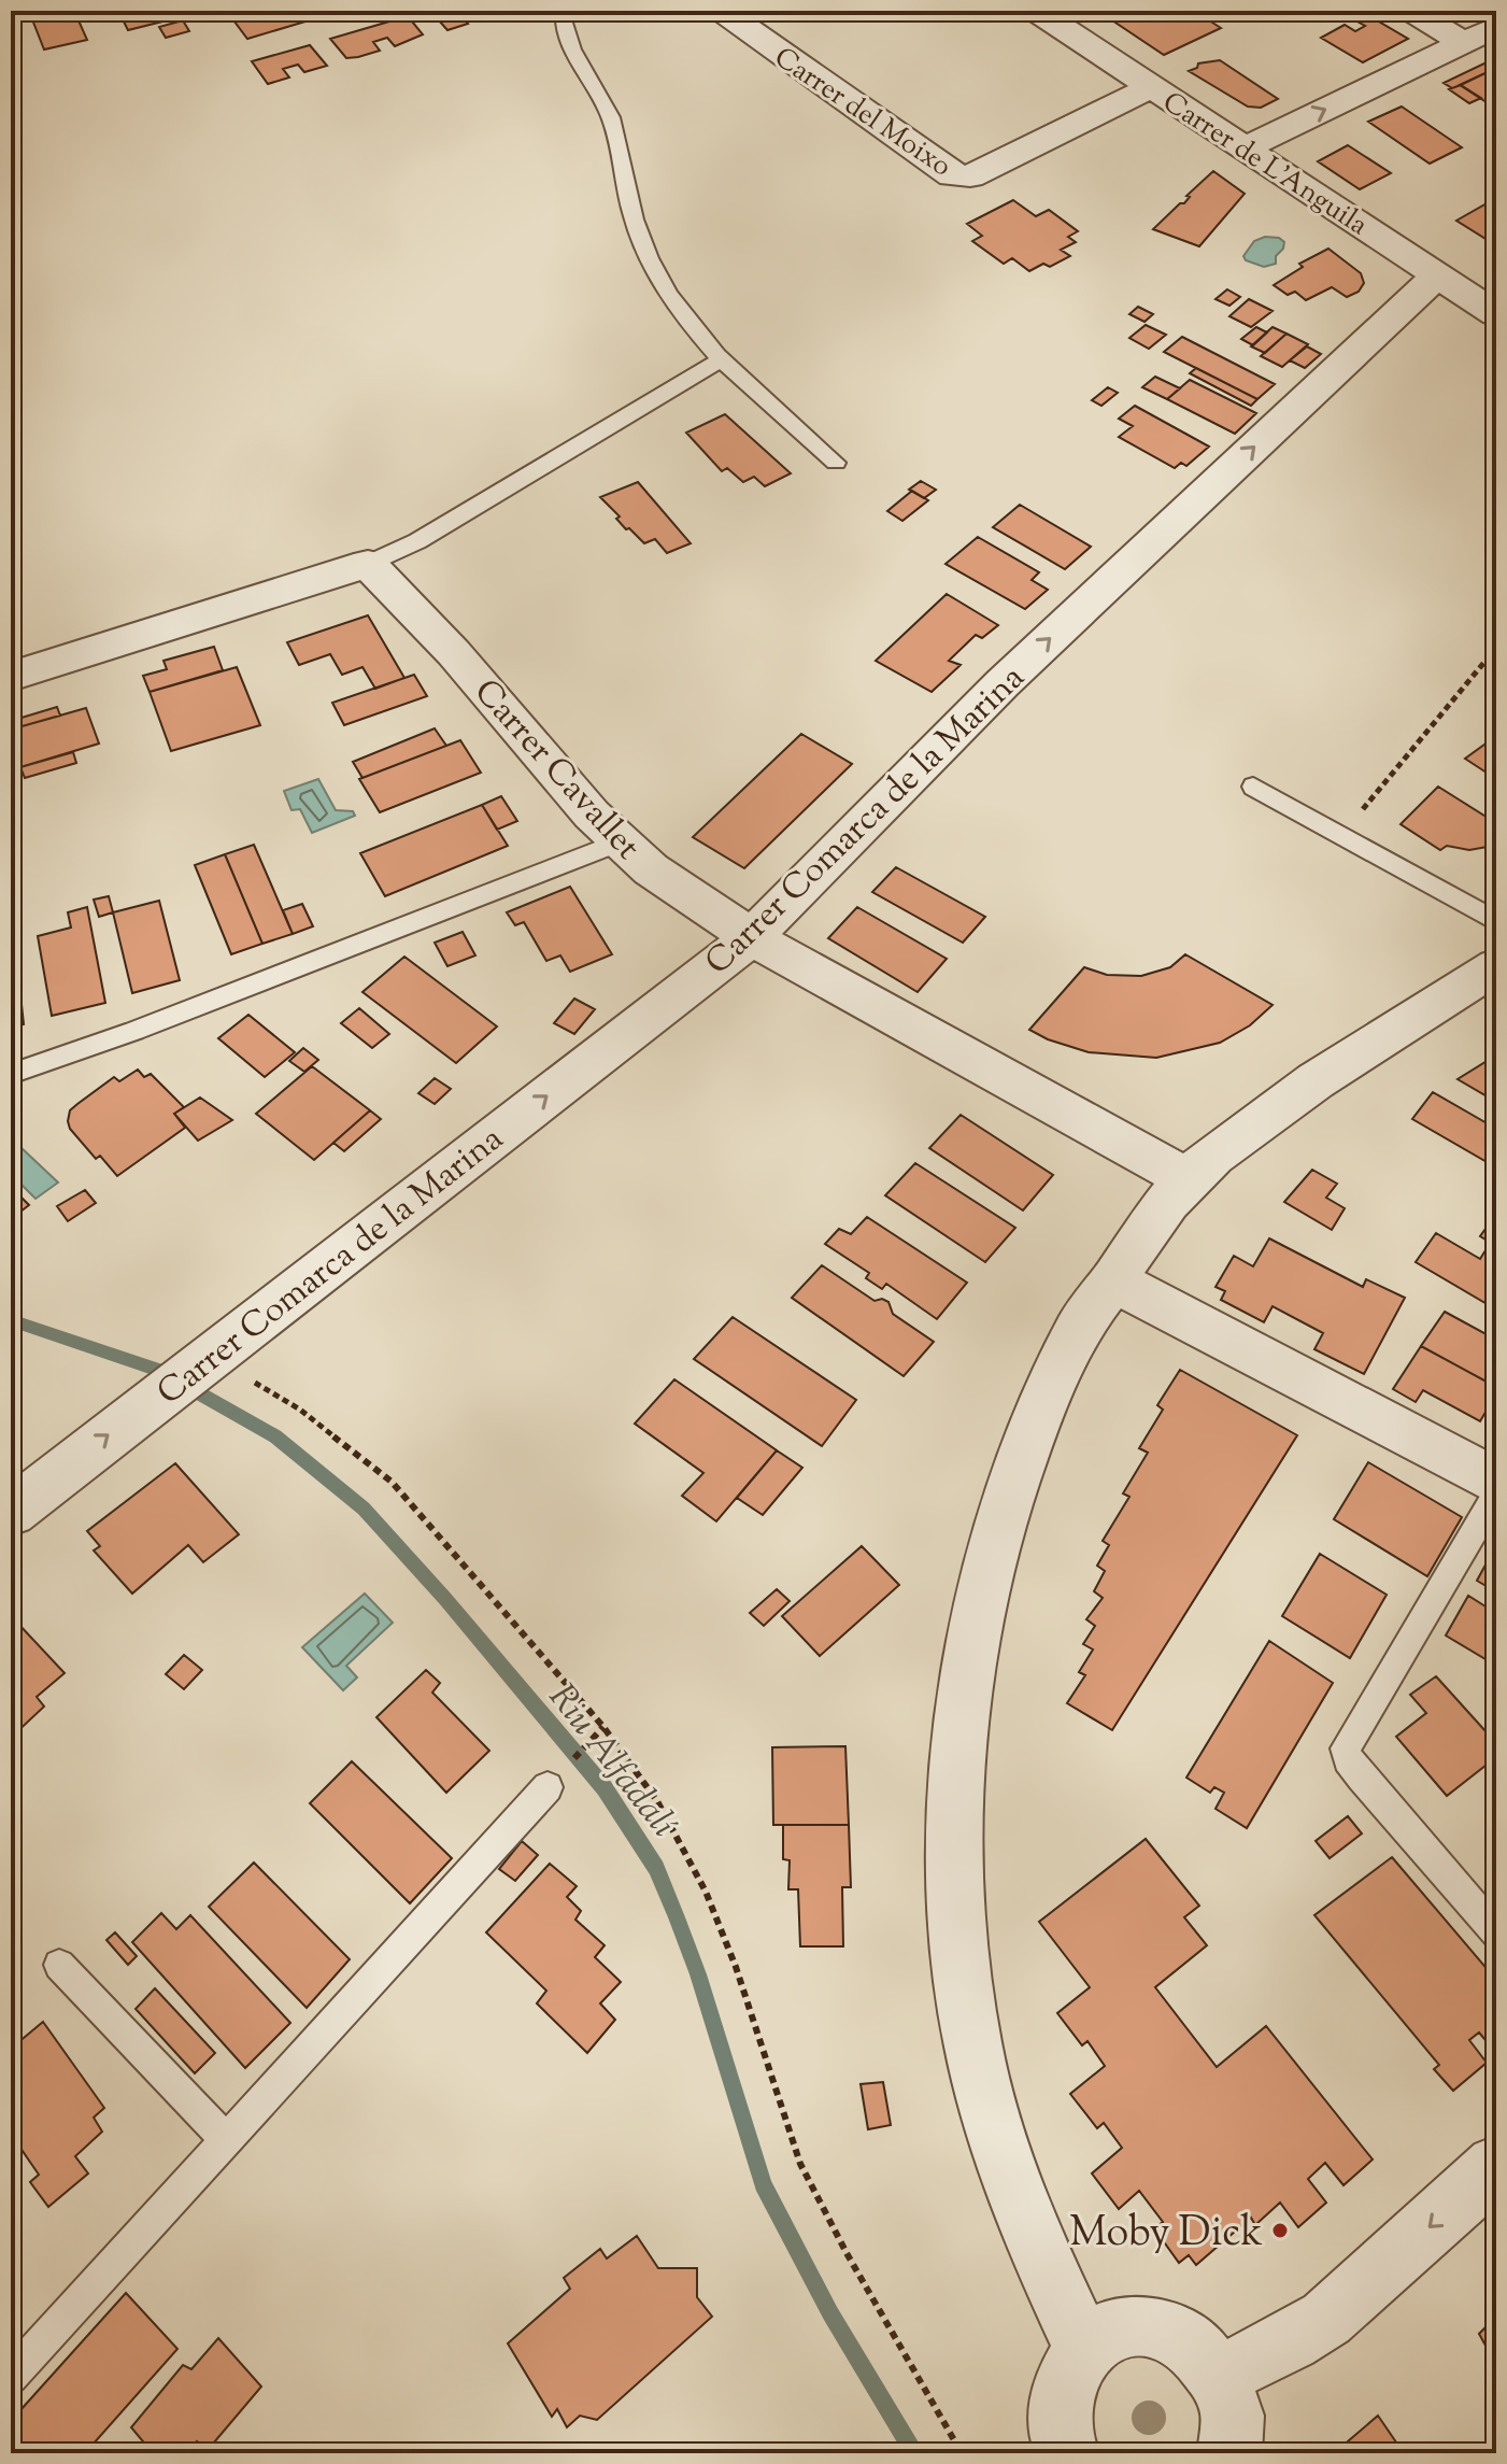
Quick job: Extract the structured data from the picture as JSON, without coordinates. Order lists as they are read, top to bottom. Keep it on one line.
{"streets":{"street":["Carrer del Moixo","Carrer de L'Anguila","Carrer Cavallet","Carrer Comarca de la Marina"]},"crossings":[["Carrer del Moixo","Carrer de L'Anguila"],["Carrer de L'Anguila","Carrer Comarca de la Marina"],["Carrer Cavallet","Carrer Comarca de la Marina"]],"one_way":["Carrer Comarca de la Marina"],"water":["Riu Alfadalí"],"places":["Moby Dick"]}
